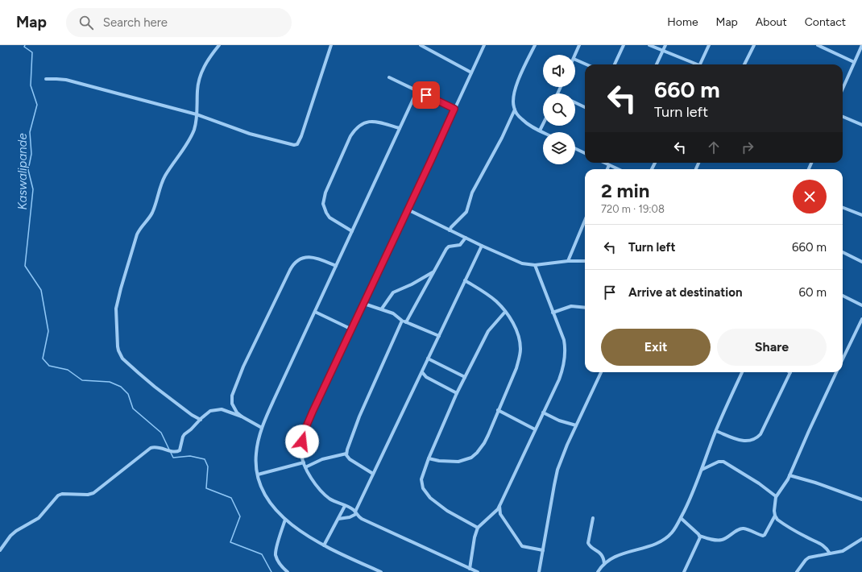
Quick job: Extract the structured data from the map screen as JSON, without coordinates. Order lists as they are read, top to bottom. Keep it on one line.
{"water":["Kaswalipande"],"page":{"header":"Map","search":"Search here","nav":["Home","Map","About","Contact"],"turn":["660 m","Turn left"],"heading":["2 min","720 m · 19:08"],"list":[{"name":"Turn left","value":"660 m"},{"name":"Arrive at destination","value":"60 m"}],"buttons":["Exit","Share"]}}
